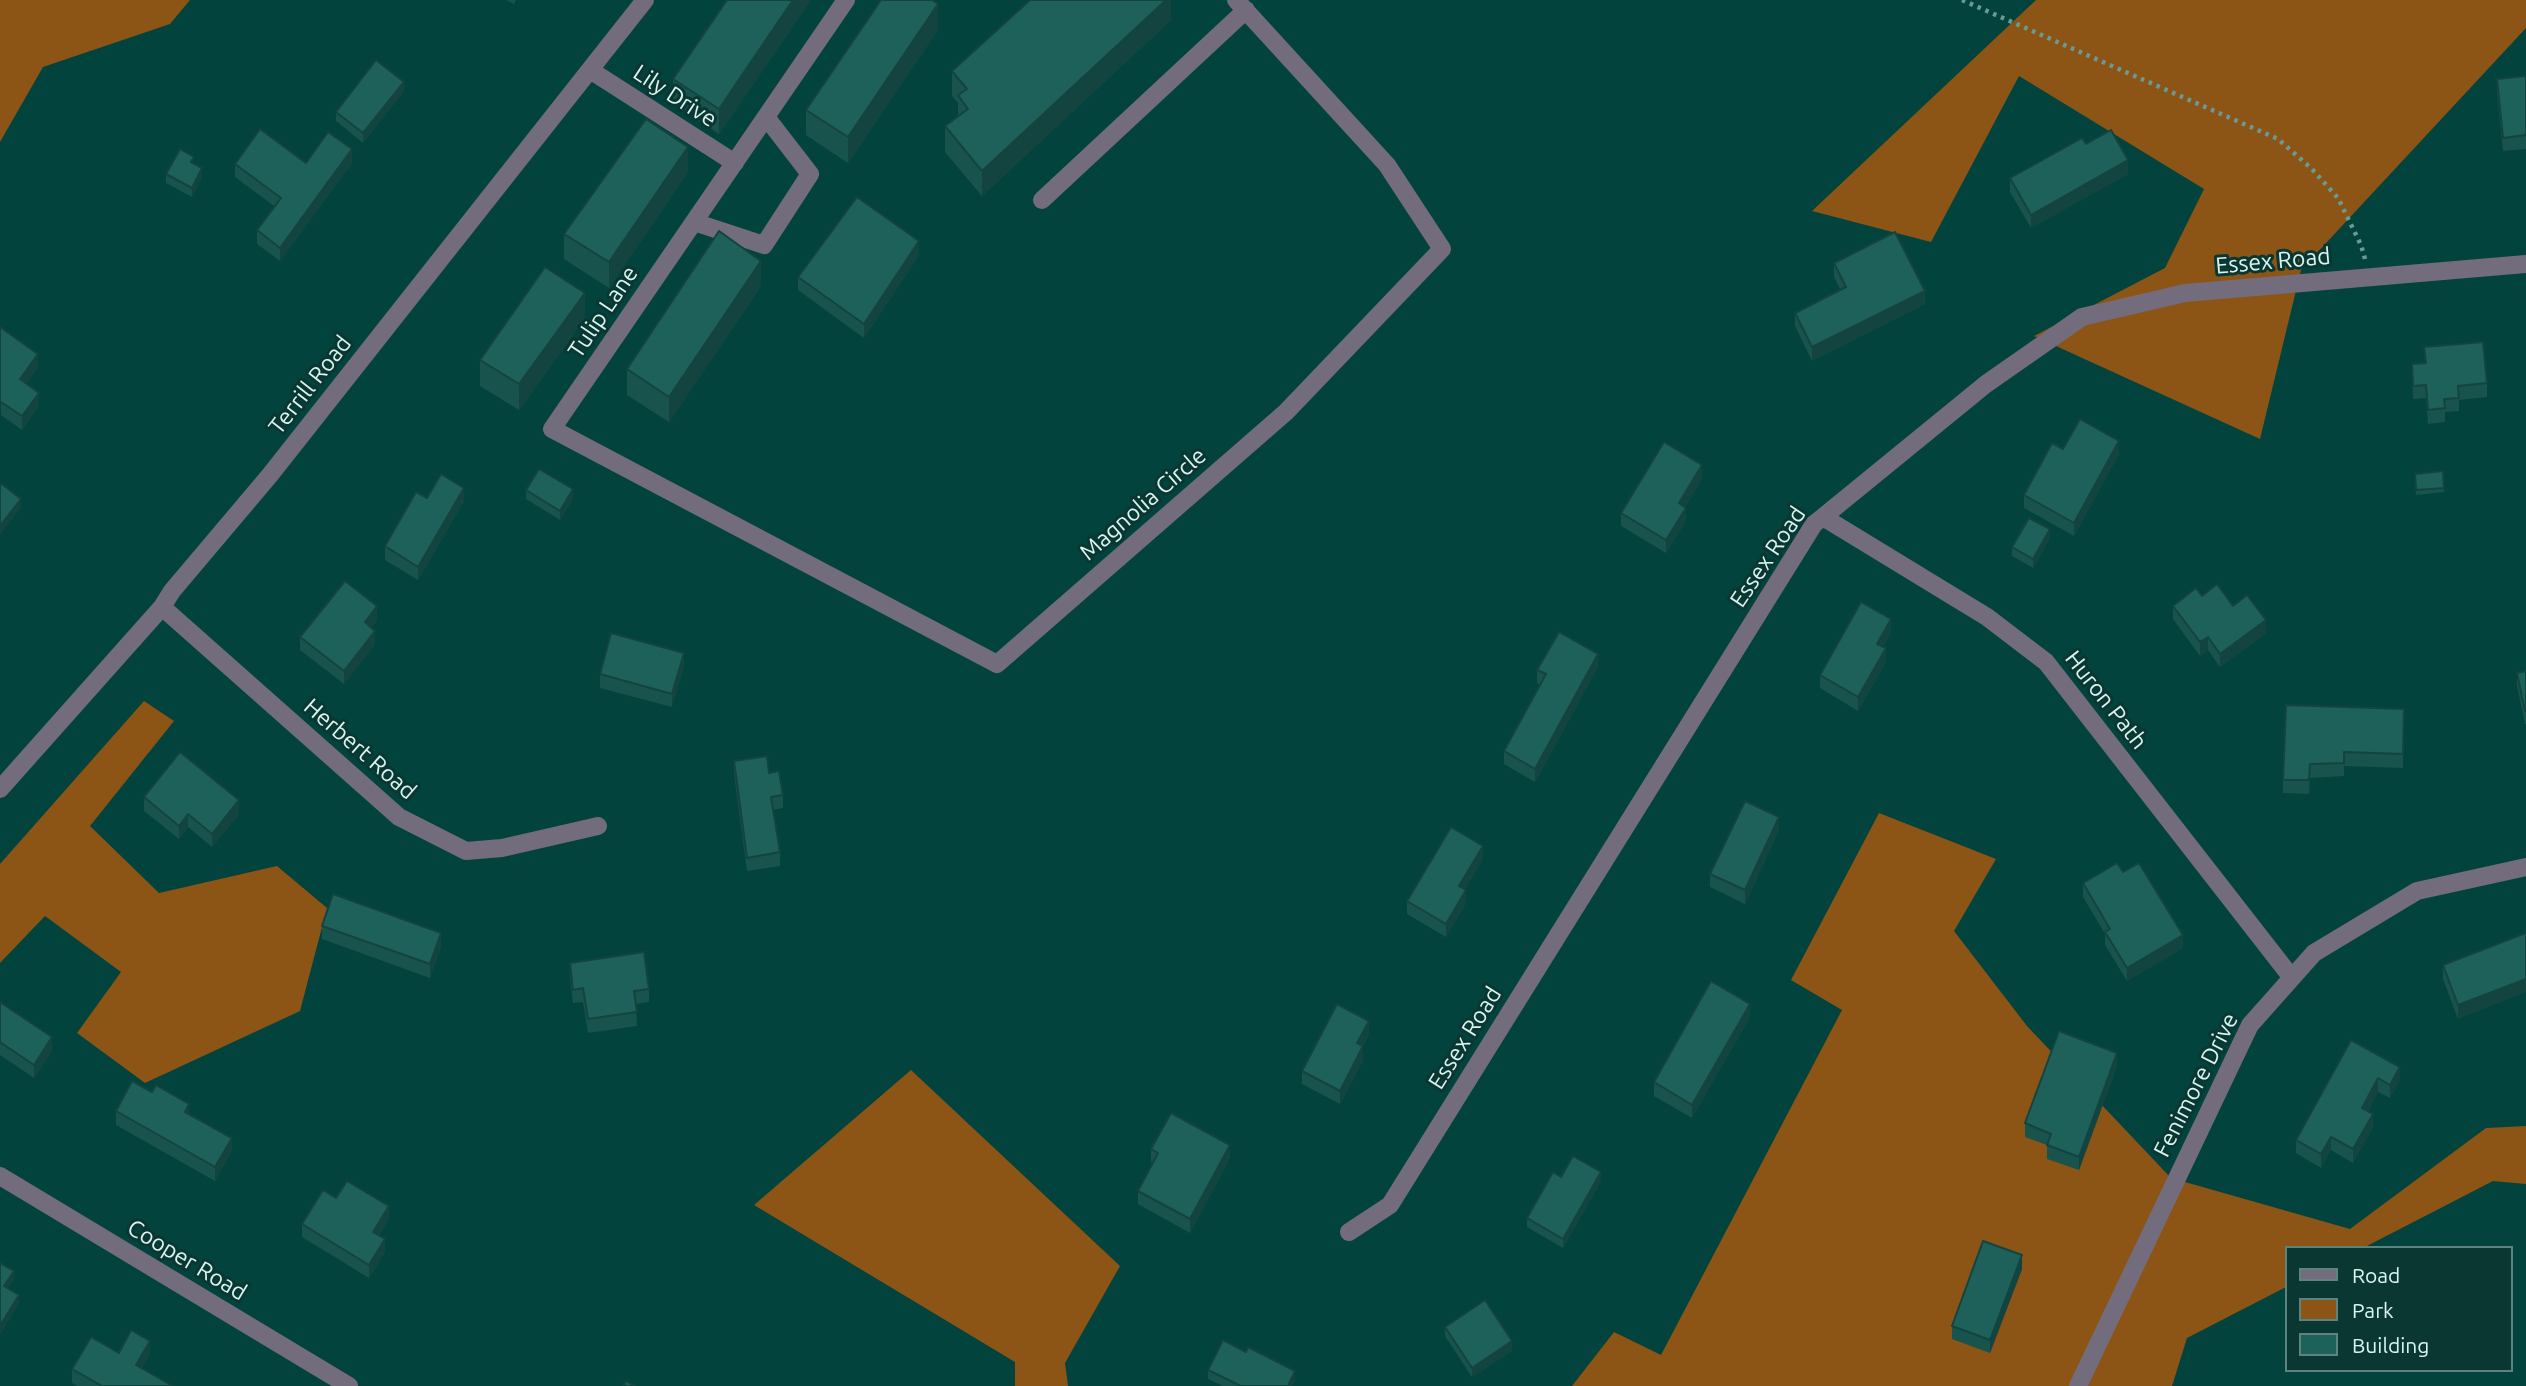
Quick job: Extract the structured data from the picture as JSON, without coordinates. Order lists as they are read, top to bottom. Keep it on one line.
{"streets":{"street":["Lily Drive","Essex Road","Tulip Lane","Terrill Road","Magnolia Circle","Huron Path","Herbert Road","Fenimore Drive","Cooper Road"]},"crossings":[["Lily Drive","Tulip Lane"],["Lily Drive","Terrill Road"],["Essex Road","Huron Path"],["Tulip Lane","Magnolia Circle"],["Terrill Road","Herbert Road"],["Huron Path","Fenimore Drive"]],"legend":["Road","Park","Building"]}
